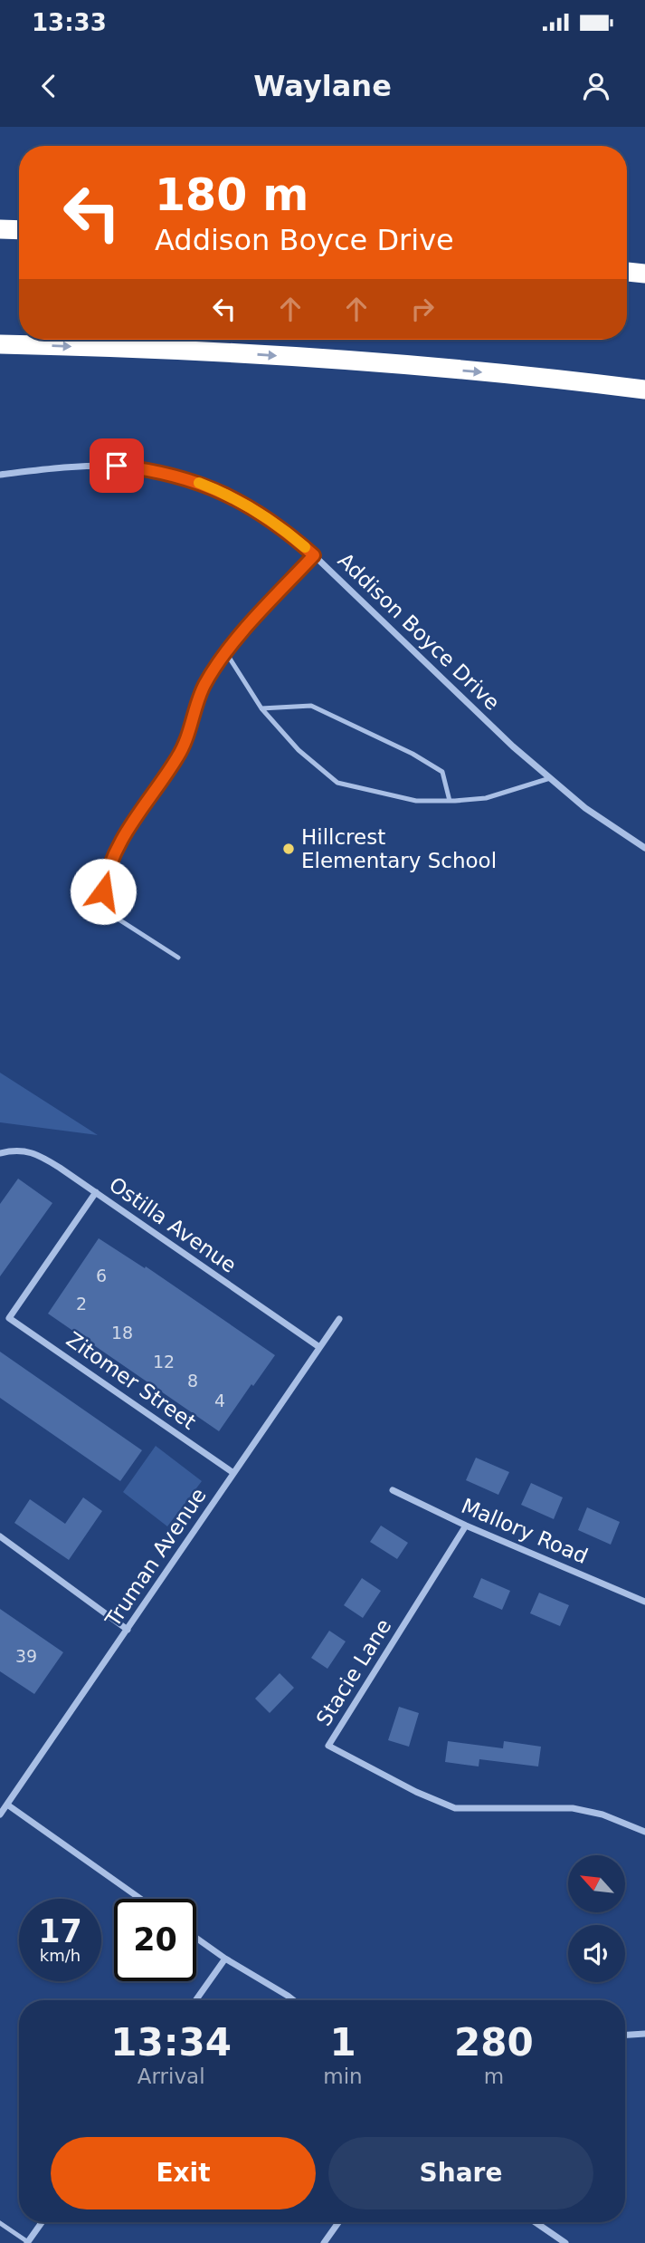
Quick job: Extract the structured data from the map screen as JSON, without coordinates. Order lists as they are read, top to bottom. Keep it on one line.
{"streets":{"street":["Addison Boyce Drive","Ostilla Avenue","Zitomer Street","Mallory Road","Truman Avenue","Stacie Lane"]},"crossings":[["Ostilla Avenue","Zitomer Street"],["Ostilla Avenue","Truman Avenue"],["Zitomer Street","Truman Avenue"],["Mallory Road","Stacie Lane"]],"places":["Hillcrest Elementary School"],"house_numbers":["6","2","18","12","8","4","39"],"north":"top left","page":{"status":"13:33","header":"Waylane","turn":["180 m","Addison Boyce Drive"],"speed":"17 km/h","limit":"20","eta":["13:34","Arrival","1","min","280","m"],"buttons":["Exit","Share"]}}
